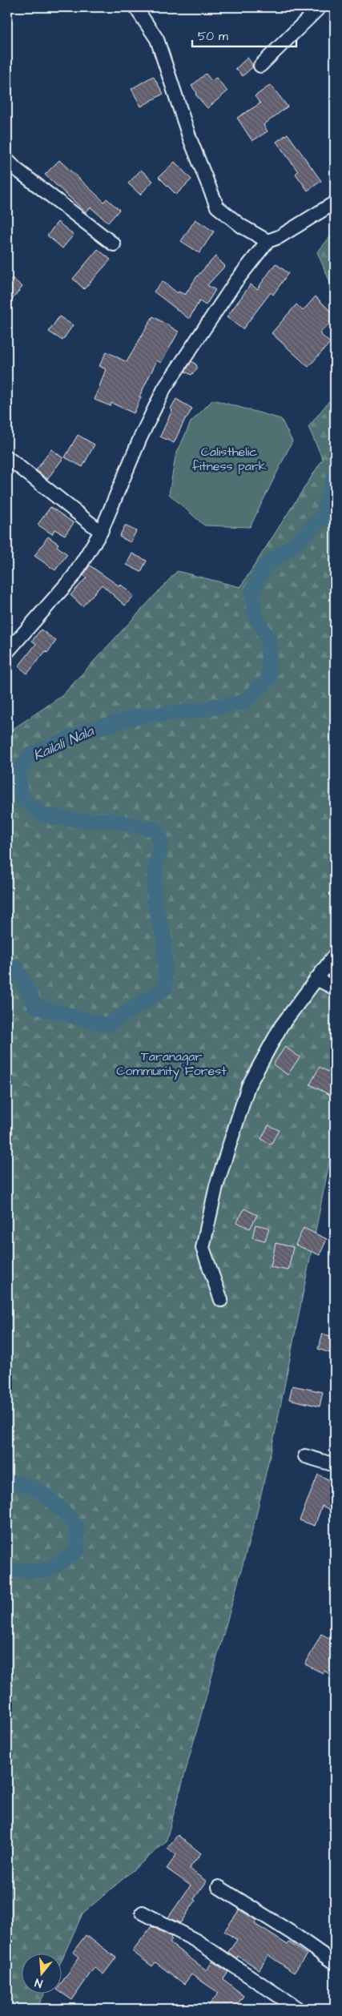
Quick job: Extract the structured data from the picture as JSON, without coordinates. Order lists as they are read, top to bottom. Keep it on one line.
{"water":["Kailali Nala"],"parks":["Calisthelic fitness park","Taranagar Community Forest"],"scale_bar":"50 m","north":"bottom"}
